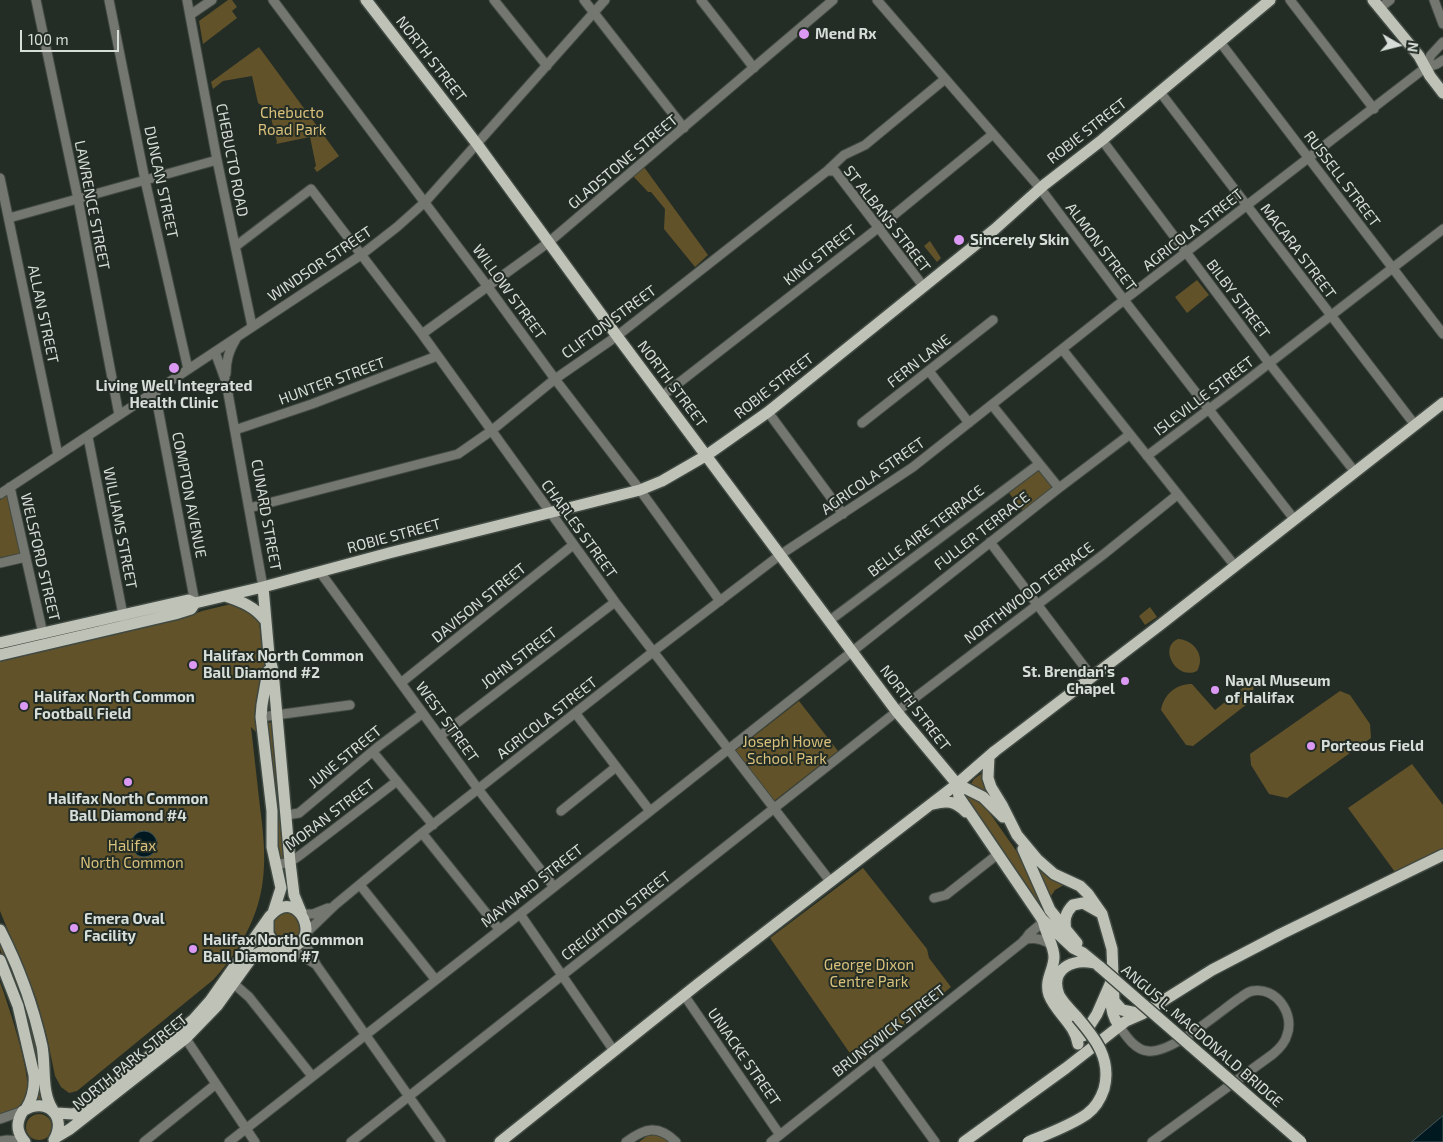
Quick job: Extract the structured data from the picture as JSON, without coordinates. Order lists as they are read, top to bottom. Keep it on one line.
{"streets":{"main road":["NORTH STREET","ROBIE STREET","CUNARD STREET","ANGUS L. MACDONALD BRIDGE","NORTH PARK STREET"],"street":["CHEBUCTO ROAD","GLADSTONE STREET","RUSSELL STREET","DUNCAN STREET","LAWRENCE STREET","ST ALBANS STREET","AGRICOLA STREET","ALMON STREET","MACARA STREET","KING STREET","WINDSOR STREET","WILLOW STREET","BILBY STREET","ALLAN STREET","CLIFTON STREET","FERN LANE","HUNTER STREET","ISLEVILLE STREET","COMPTON AVENUE","WILLIAMS STREET","CHARLES STREET","BELLE AIRE TERRACE","FULLER TERRACE","WELSFORD STREET","NORTHWOOD TERRACE","DAVISON STREET","JOHN STREET","WEST STREET","JUNE STREET","MORAN STREET","MAYNARD STREET","CREIGHTON STREET","BRUNSWICK STREET","UNIACKE STREET"]},"crossings":[["NORTH STREET","ROBIE STREET"],["NORTH STREET","GLADSTONE STREET"],["NORTH STREET","AGRICOLA STREET"],["NORTH STREET","KING STREET"],["NORTH STREET","WINDSOR STREET"],["NORTH STREET","CLIFTON STREET"],["NORTH STREET","BELLE AIRE TERRACE"],["NORTH STREET","FULLER TERRACE"],["NORTH STREET","NORTHWOOD TERRACE"],["NORTH STREET","MAYNARD STREET"],["NORTH STREET","CREIGHTON STREET"],["NORTH STREET","BRUNSWICK STREET"],["NORTH STREET","ANGUS L. MACDONALD BRIDGE"],["ROBIE STREET","RUSSELL STREET"],["ROBIE STREET","ST ALBANS STREET"],["ROBIE STREET","ALMON STREET"],["ROBIE STREET","MACARA STREET"],["ROBIE STREET","WILLOW STREET"],["ROBIE STREET","BILBY STREET"],["ROBIE STREET","COMPTON AVENUE"],["ROBIE STREET","CUNARD STREET"],["ROBIE STREET","WILLIAMS STREET"],["ROBIE STREET","CHARLES STREET"],["ROBIE STREET","WELSFORD STREET"],["ROBIE STREET","WEST STREET"],["CHEBUCTO ROAD","WINDSOR STREET"],["CHEBUCTO ROAD","CHARLES STREET"],["GLADSTONE STREET","WILLOW STREET"],["GLADSTONE STREET","CHARLES STREET"],["RUSSELL STREET","AGRICOLA STREET"],["RUSSELL STREET","ISLEVILLE STREET"],["DUNCAN STREET","WINDSOR STREET"],["LAWRENCE STREET","WINDSOR STREET"],["ST ALBANS STREET","KING STREET"],["ST ALBANS STREET","CLIFTON STREET"],["AGRICOLA STREET","ALMON STREET"],["AGRICOLA STREET","MACARA STREET"],["AGRICOLA STREET","WILLOW STREET"],["AGRICOLA STREET","BILBY STREET"],["AGRICOLA STREET","CUNARD STREET"],["AGRICOLA STREET","CHARLES STREET"],["AGRICOLA STREET","WEST STREET"],["AGRICOLA STREET","NORTH PARK STREET"],["ALMON STREET","KING STREET"],["ALMON STREET","CLIFTON STREET"],["ALMON STREET","ISLEVILLE STREET"],["MACARA STREET","ISLEVILLE STREET"],["WINDSOR STREET","WILLOW STREET"],["WINDSOR STREET","ALLAN STREET"],["WINDSOR STREET","COMPTON AVENUE"],["WINDSOR STREET","CUNARD STREET"],["WINDSOR STREET","WILLIAMS STREET"],["WINDSOR STREET","CHARLES STREET"],["WINDSOR STREET","WELSFORD STREET"],["WILLOW STREET","CLIFTON STREET"],["BILBY STREET","ISLEVILLE STREET"],["CLIFTON STREET","CUNARD STREET"],["CLIFTON STREET","CHARLES STREET"],["HUNTER STREET","CUNARD STREET"],["HUNTER STREET","CHARLES STREET"],["CUNARD STREET","JUNE STREET"],["CUNARD STREET","MORAN STREET"],["CUNARD STREET","NORTH PARK STREET"],["CHARLES STREET","DAVISON STREET"],["CHARLES STREET","JOHN STREET"],["CHARLES STREET","MAYNARD STREET"],["CHARLES STREET","CREIGHTON STREET"],["FULLER TERRACE","MAYNARD STREET"],["NORTHWOOD TERRACE","CREIGHTON STREET"],["DAVISON STREET","WEST STREET"],["JOHN STREET","WEST STREET"],["WEST STREET","MAYNARD STREET"],["BRUNSWICK STREET","ANGUS L. MACDONALD BRIDGE"],["BRUNSWICK STREET","UNIACKE STREET"]],"parks":["Chebucto Road Park","Joseph Howe School Park","Halifax North Common","George Dixon Centre Park"],"places":["Mend Rx","Sincerely Skin","Living Well Integrated Health Clinic","Halifax North Common Ball Diamond #2","St. Brendan's Chapel","Naval Museum of Halifax","Halifax North Common Football Field","Porteous Field","Halifax North Common Ball Diamond #4","Emera Oval Facility","Halifax North Common Ball Diamond #7"],"scale_bar":"100 m","north":"right"}
